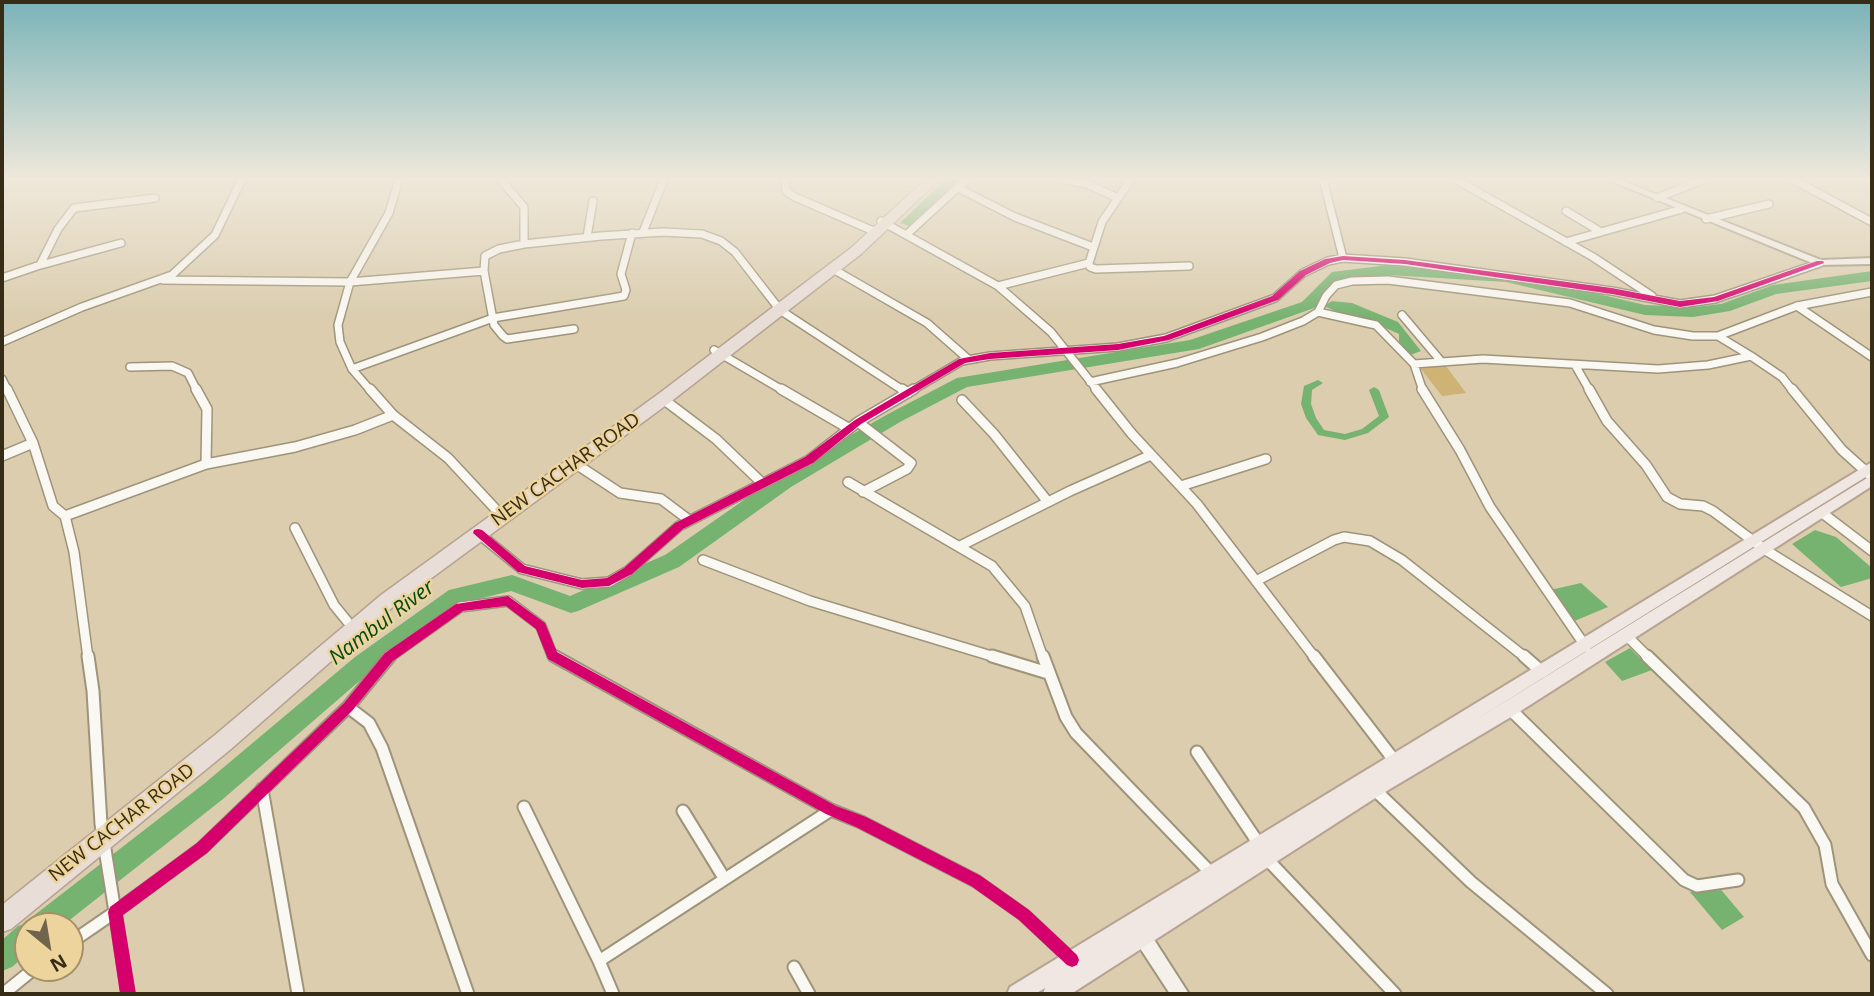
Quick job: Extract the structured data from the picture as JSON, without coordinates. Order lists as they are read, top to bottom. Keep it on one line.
{"streets":{"highway":["NEW CACHAR ROAD"]},"water":["Nambul River"],"north":"bottom right"}
